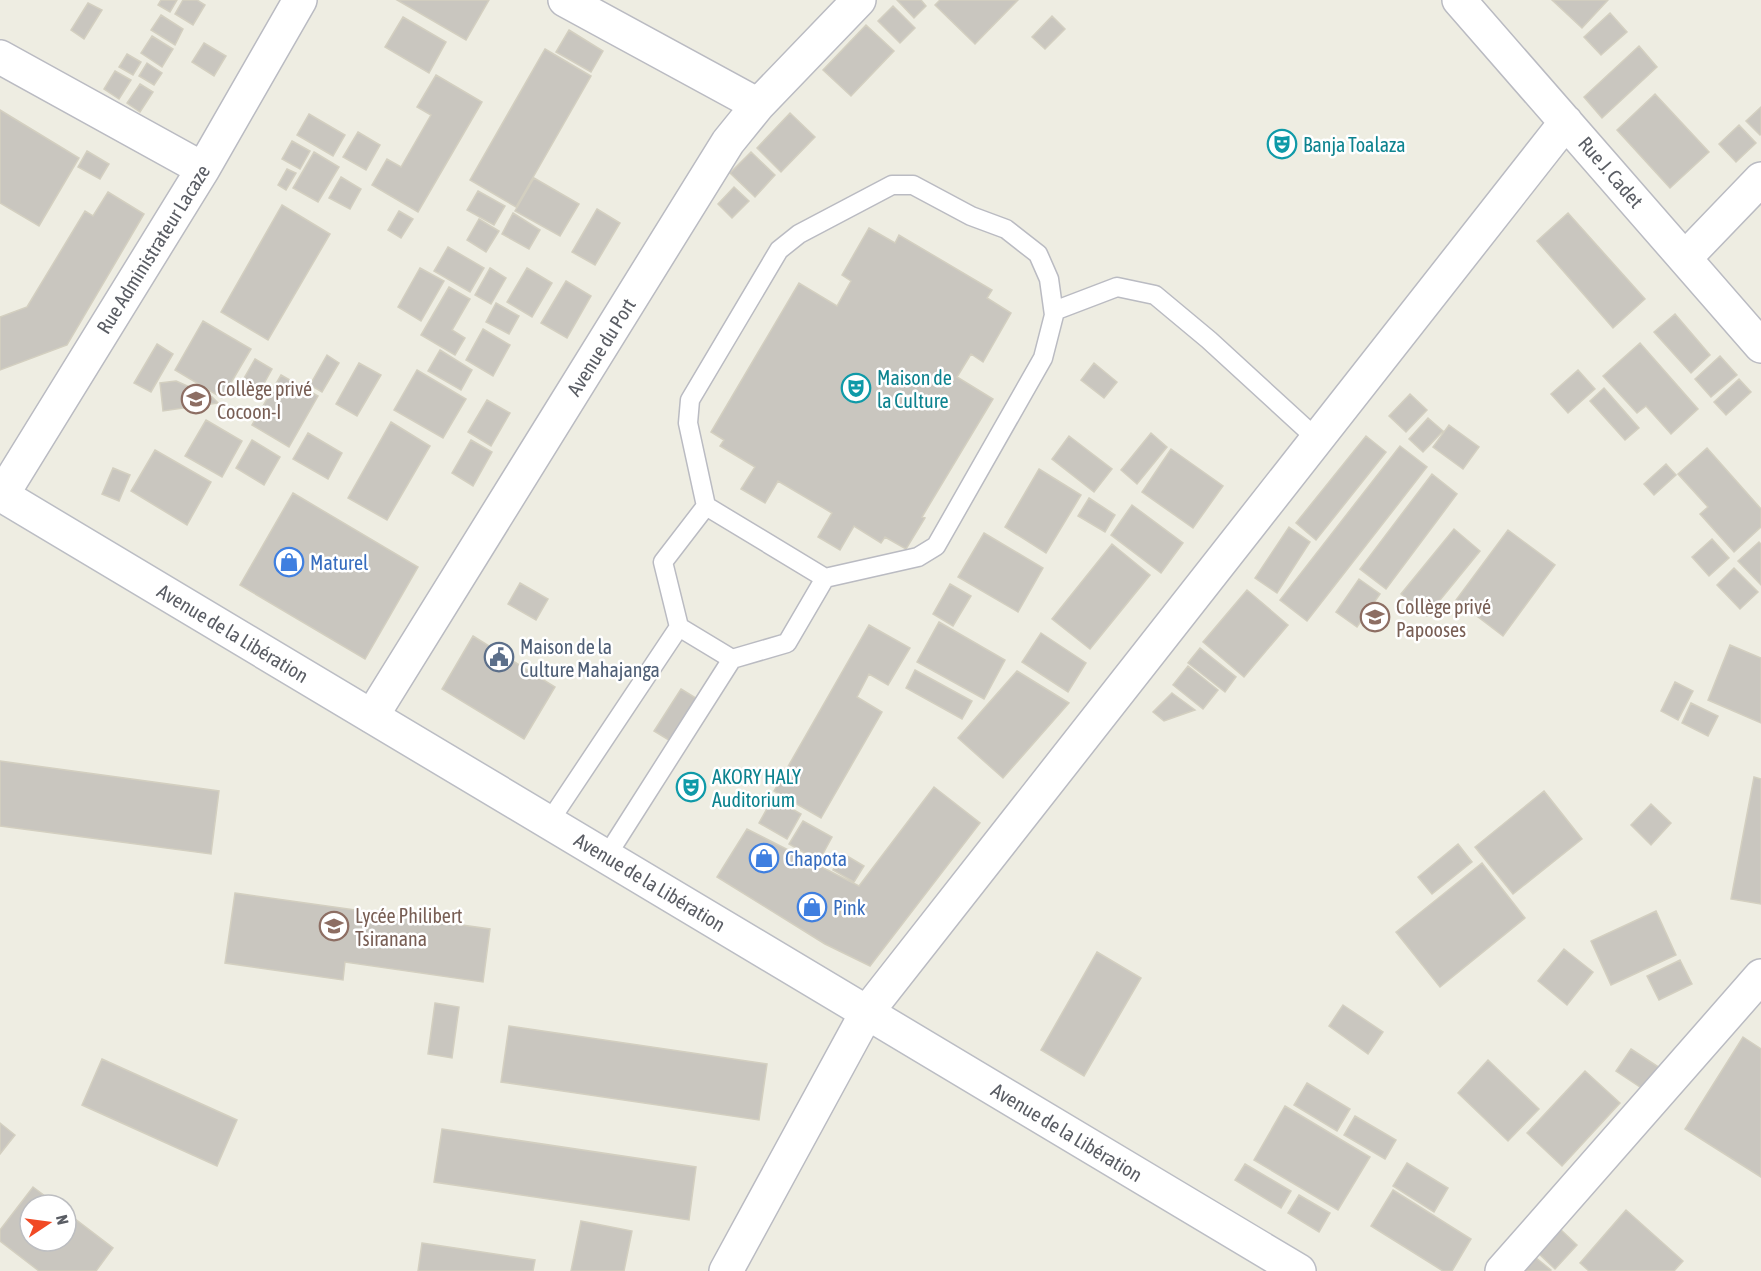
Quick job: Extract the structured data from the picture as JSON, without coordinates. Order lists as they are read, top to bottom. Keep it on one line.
{"streets":{"street":["Rue J. Cadet","Rue Administrateur Lacaze","Avenue du Port","Avenue de la Libération"]},"crossings":[["Rue Administrateur Lacaze","Avenue de la Libération"],["Avenue du Port","Avenue de la Libération"]],"places":{"theatre":["Banja Toalaza","Maison de la Culture","AKORY HALY Auditorium"],"school or university":["Collège privé Cocoon-I","Collège privé Papooses","Lycée Philibert Tsiranana"],"shop":["Maturel","Chapota","Pink"],"public building":["Maison de la Culture Mahajanga"]},"north":"right"}
